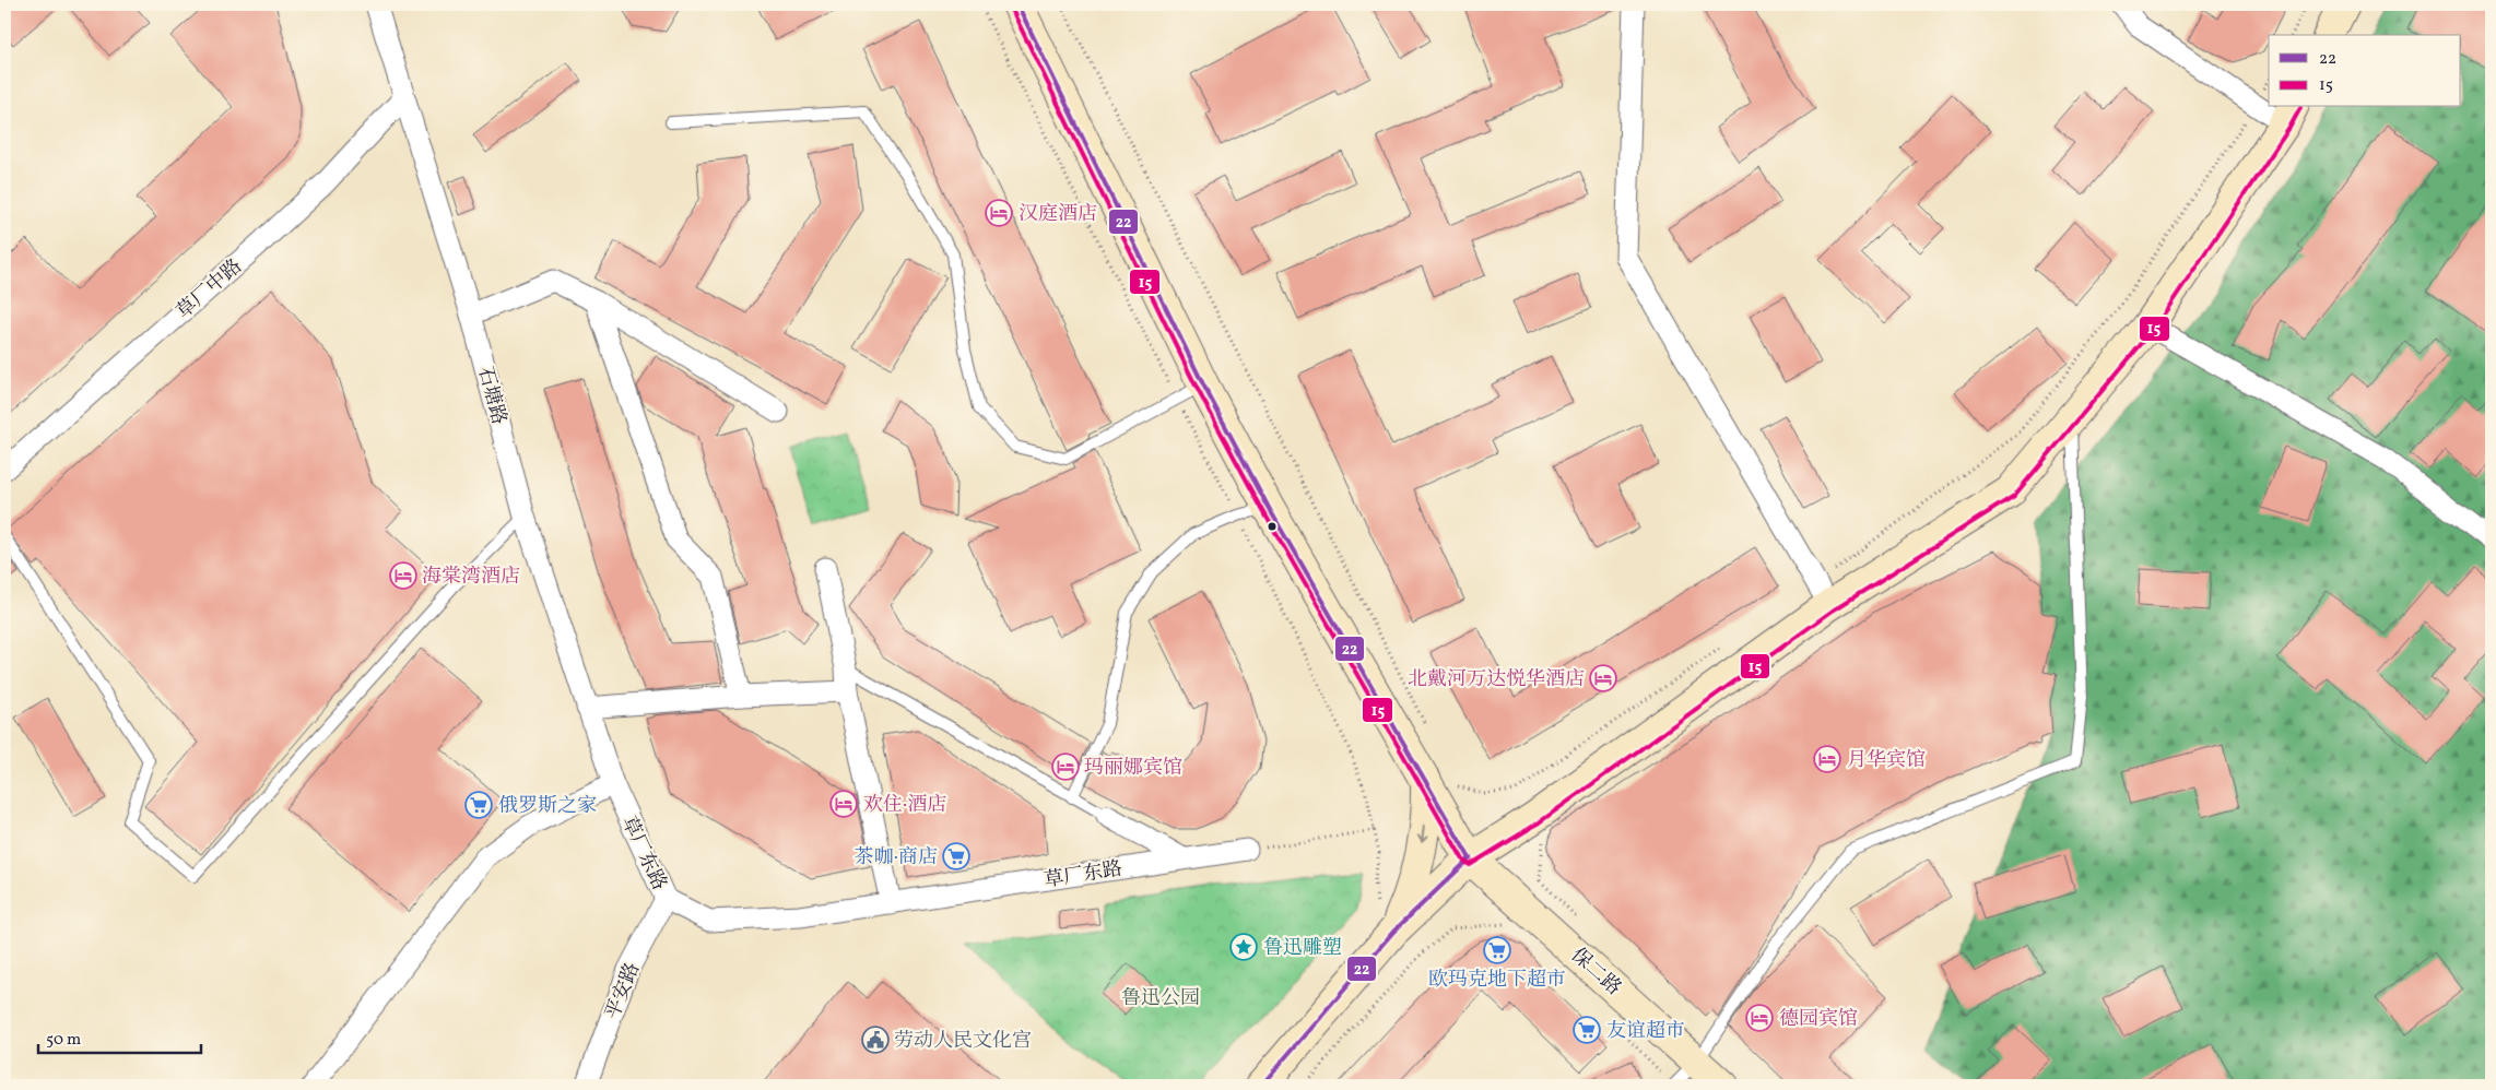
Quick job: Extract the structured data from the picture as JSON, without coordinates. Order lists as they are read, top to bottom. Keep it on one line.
{"streets":{"main road":["保二路"],"street":["草厂中路","石塘路","草厂东路","平安路"]},"crossings":[["草厂中路","石塘路"],["石塘路","草厂东路"],["草厂东路","平安路"]],"parks":["鲁迅公园"],"places":{"hotel":["汉庭酒店","海棠湾酒店","北戴河万达悦华酒店","月华宾馆","玛丽娜宾馆","欢住·酒店","德园宾馆"],"supermarket":["俄罗斯之家","茶咖·商店","欧玛克地下超市","友谊超市"],"place":["鲁迅雕塑"],"public building":["劳动人民文化宫"]},"lines":["transit line 22","transit line 15"],"legend":["22","15"],"scale_bar":"50 m"}
